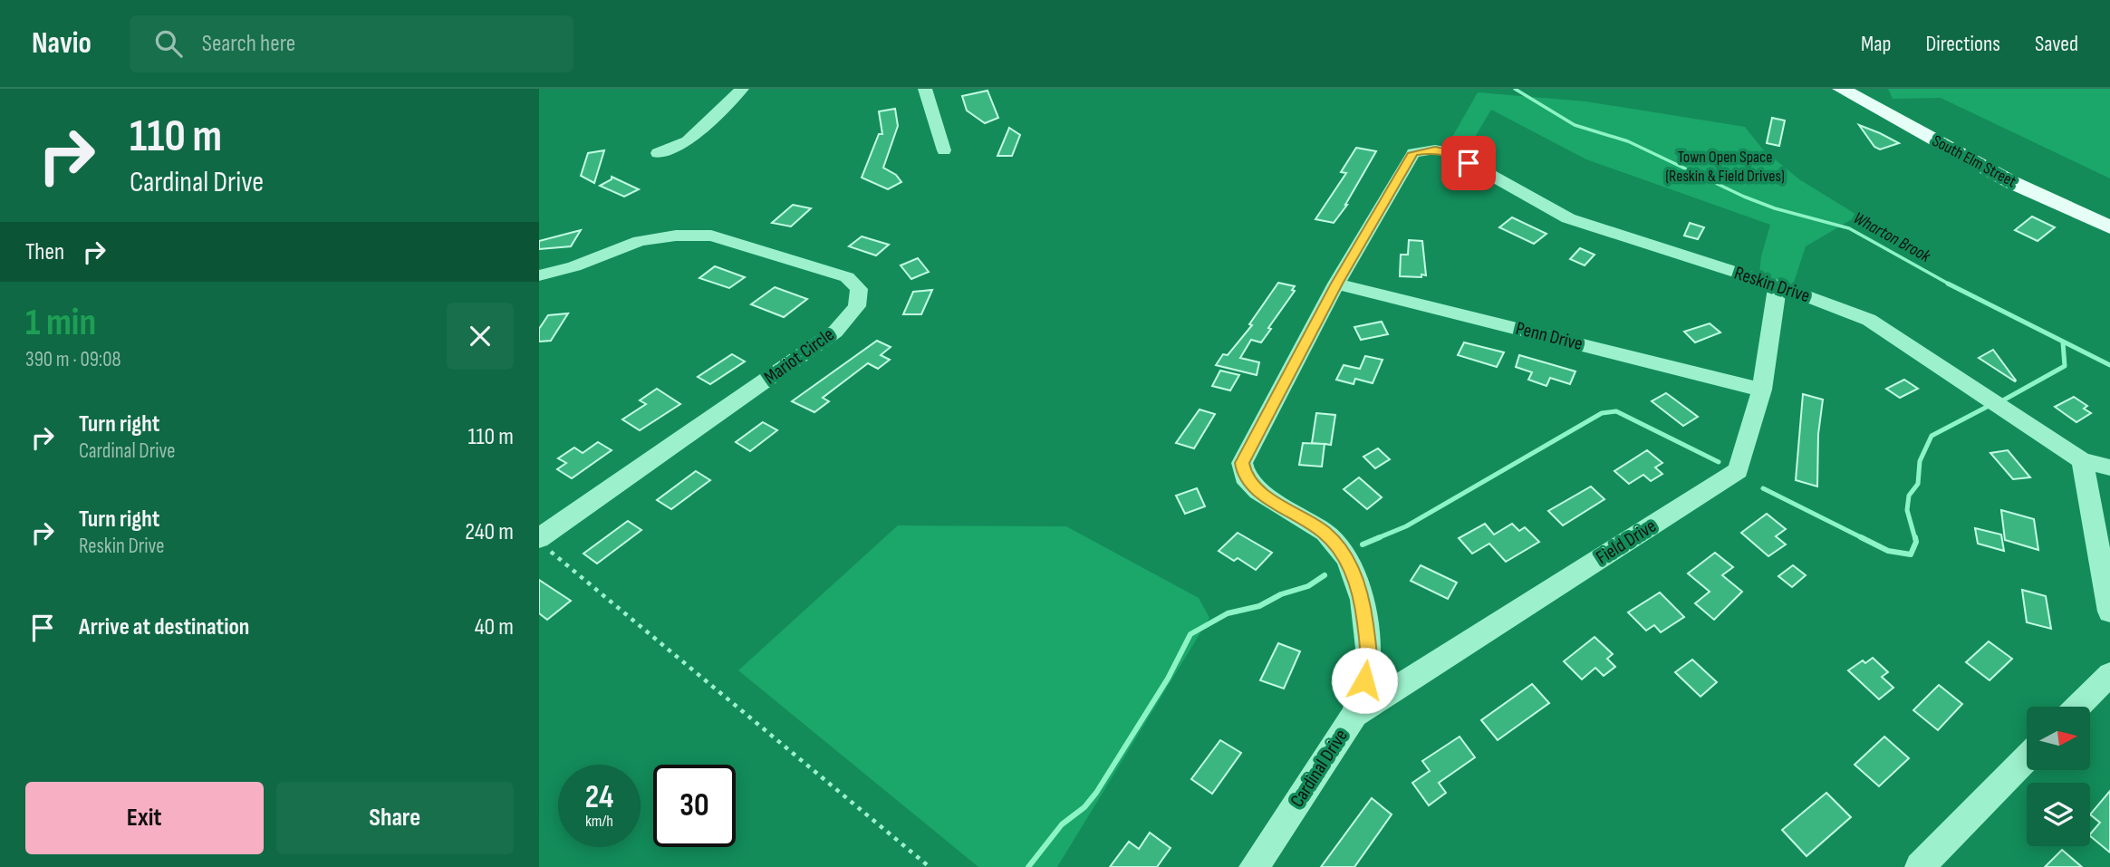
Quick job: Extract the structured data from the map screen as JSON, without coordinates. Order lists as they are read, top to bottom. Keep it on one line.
{"streets":{"main road":["South Elm Street"],"street":["Reskin Drive","Penn Drive","Mariot Circle","Field Drive","Cardinal Drive"]},"crossings":[["Reskin Drive","Field Drive"],["Reskin Drive","Cardinal Drive"],["Penn Drive","Field Drive"],["Penn Drive","Cardinal Drive"],["Field Drive","Cardinal Drive"]],"water":["Wharton Brook"],"parks":["Town Open Space (Reskin & Field Drives)"],"north":"right","page":{"header":"Navio","search":"Search here","nav":["Map","Directions","Saved"],"turn":["110 m","Cardinal Drive"],"then":"Then","heading":["1 min","390 m · 09:08"],"list":[{"name":"Turn right","note":"Cardinal Drive","value":"110 m"},{"name":"Turn right","note":"Reskin Drive","value":"240 m"},{"name":"Arrive at destination","value":"40 m"}],"speed":"24 km/h","limit":"30","buttons":["Exit","Share"]}}
